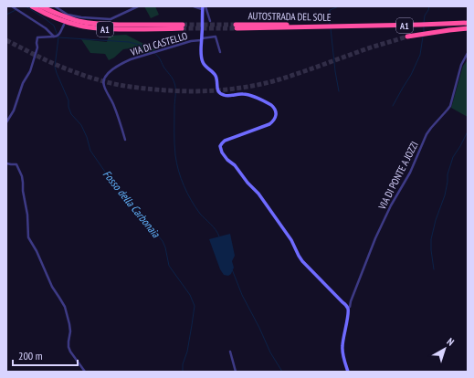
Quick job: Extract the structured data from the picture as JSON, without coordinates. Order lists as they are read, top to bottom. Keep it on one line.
{"streets":{"highway":["AUTOSTRADA DEL SOLE","A1"],"street":["VIA DI CASTELLO","VIA DI PONTE A JOZZI"]},"water":["Fosso della Carbonaia"],"scale_bar":"200 m","north":"top right"}
